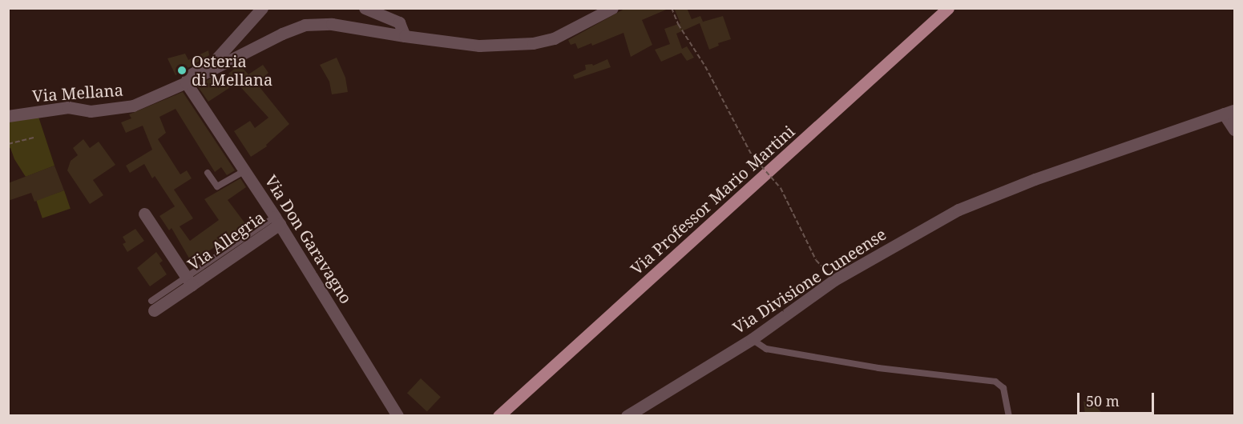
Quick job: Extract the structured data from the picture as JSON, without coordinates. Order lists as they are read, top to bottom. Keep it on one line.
{"streets":{"main road":["Via Professor Mario Martini"],"street":["Via Mellana","Via Don Garavagno","Via Allegria","Via Divisione Cuneense"]},"crossings":[["Via Mellana","Via Don Garavagno"],["Via Don Garavagno","Via Allegria"]],"places":["Osteria di Mellana"],"scale_bar":"50 m"}
